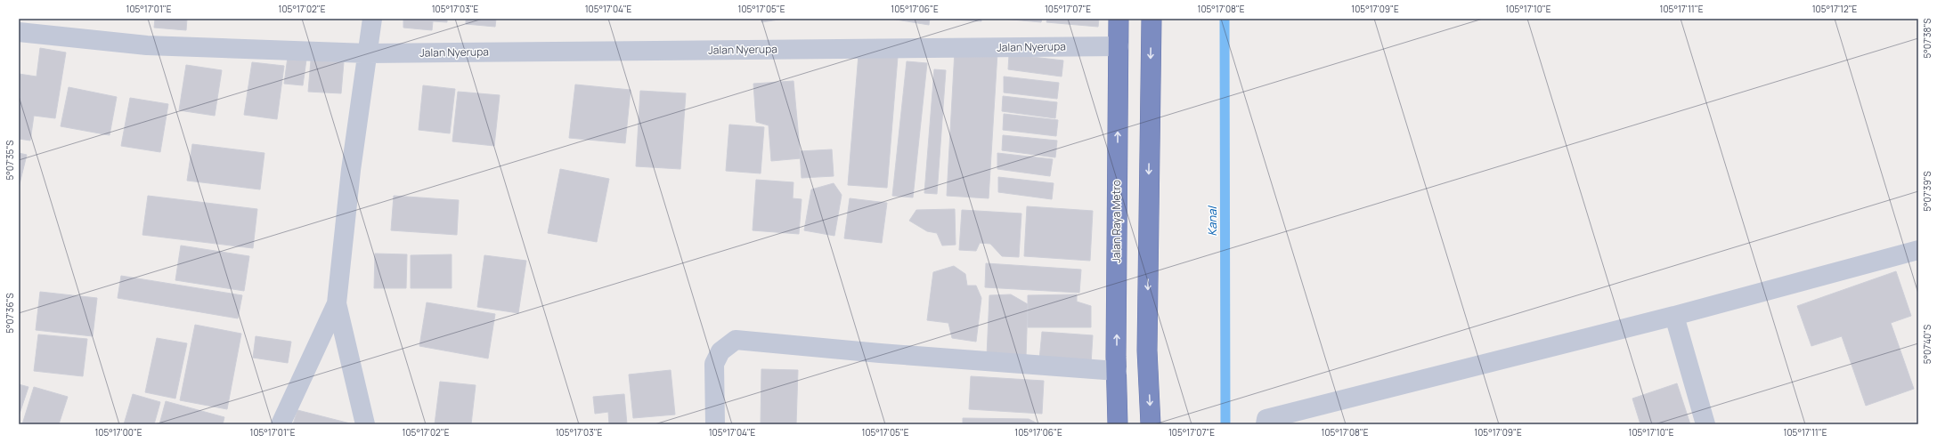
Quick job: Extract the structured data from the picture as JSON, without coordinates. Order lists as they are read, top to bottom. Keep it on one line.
{"streets":{"highway":["Jalan Raya Metro"],"street":["Jalan Nyerupa"]},"crossings":[["Jalan Nyerupa","Jalan Raya Metro"]],"water":["Kanal"],"coordinates":["105°17'01\"E","105°17'02\"E","105°17'03\"E","105°17'04\"E","105°17'05\"E","105°17'06\"E","105°17'07\"E","105°17'08\"E","105°17'09\"E","105°17'10\"E","105°17'11\"E","105°17'12\"E","5°07'38\"S","5°07'35\"S","5°07'39\"S","5°07'36\"S","5°07'40\"S","105°17'00\"E"]}
